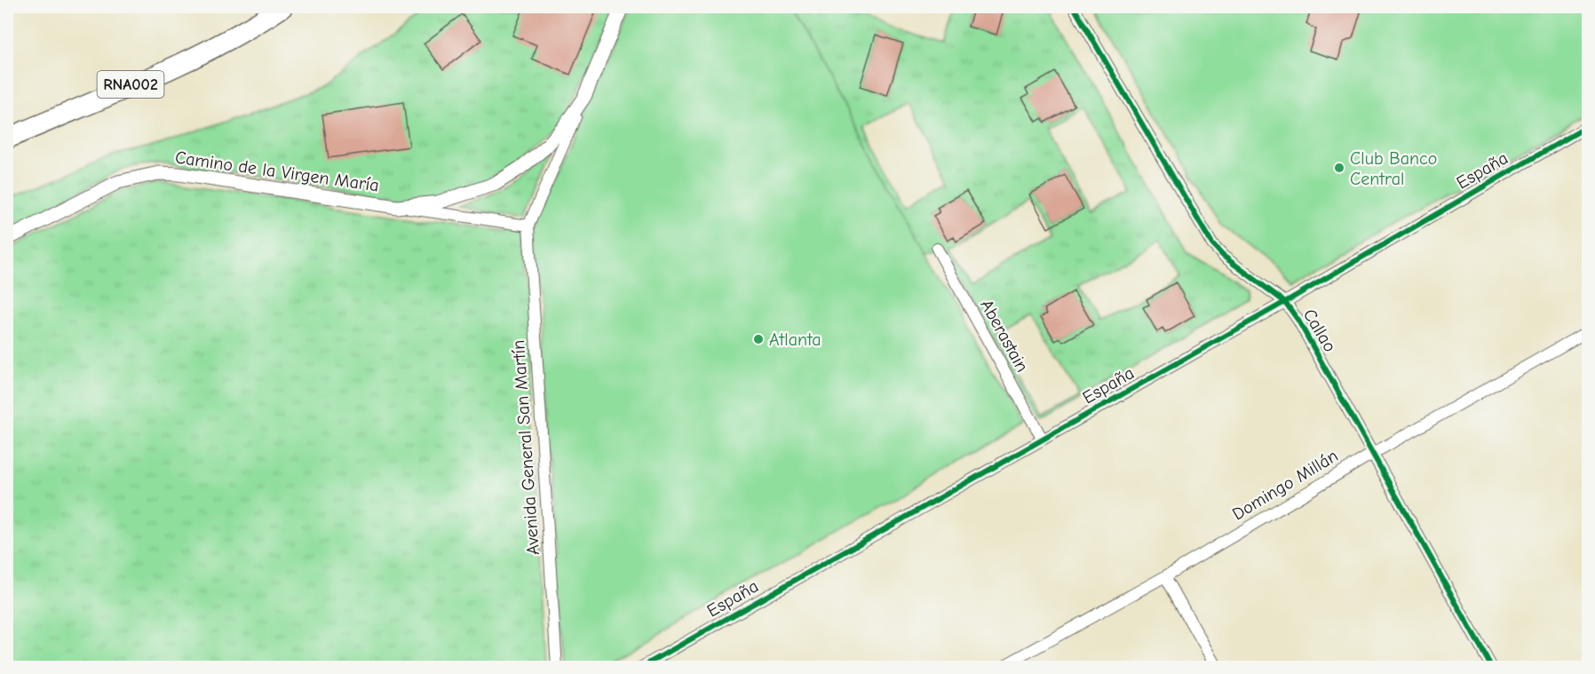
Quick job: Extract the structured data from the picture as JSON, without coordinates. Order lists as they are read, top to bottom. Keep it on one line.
{"streets":{"highway":["RNA002"],"street":["España","Camino de la Virgen María","Callao","Aberastain","Avenida General San Martín","Domingo Millán"]},"crossings":[["España","Callao"],["España","Aberastain"],["Camino de la Virgen María","Avenida General San Martín"],["Callao","Domingo Millán"]],"places":["Club Banco Central","Atlanta"]}
